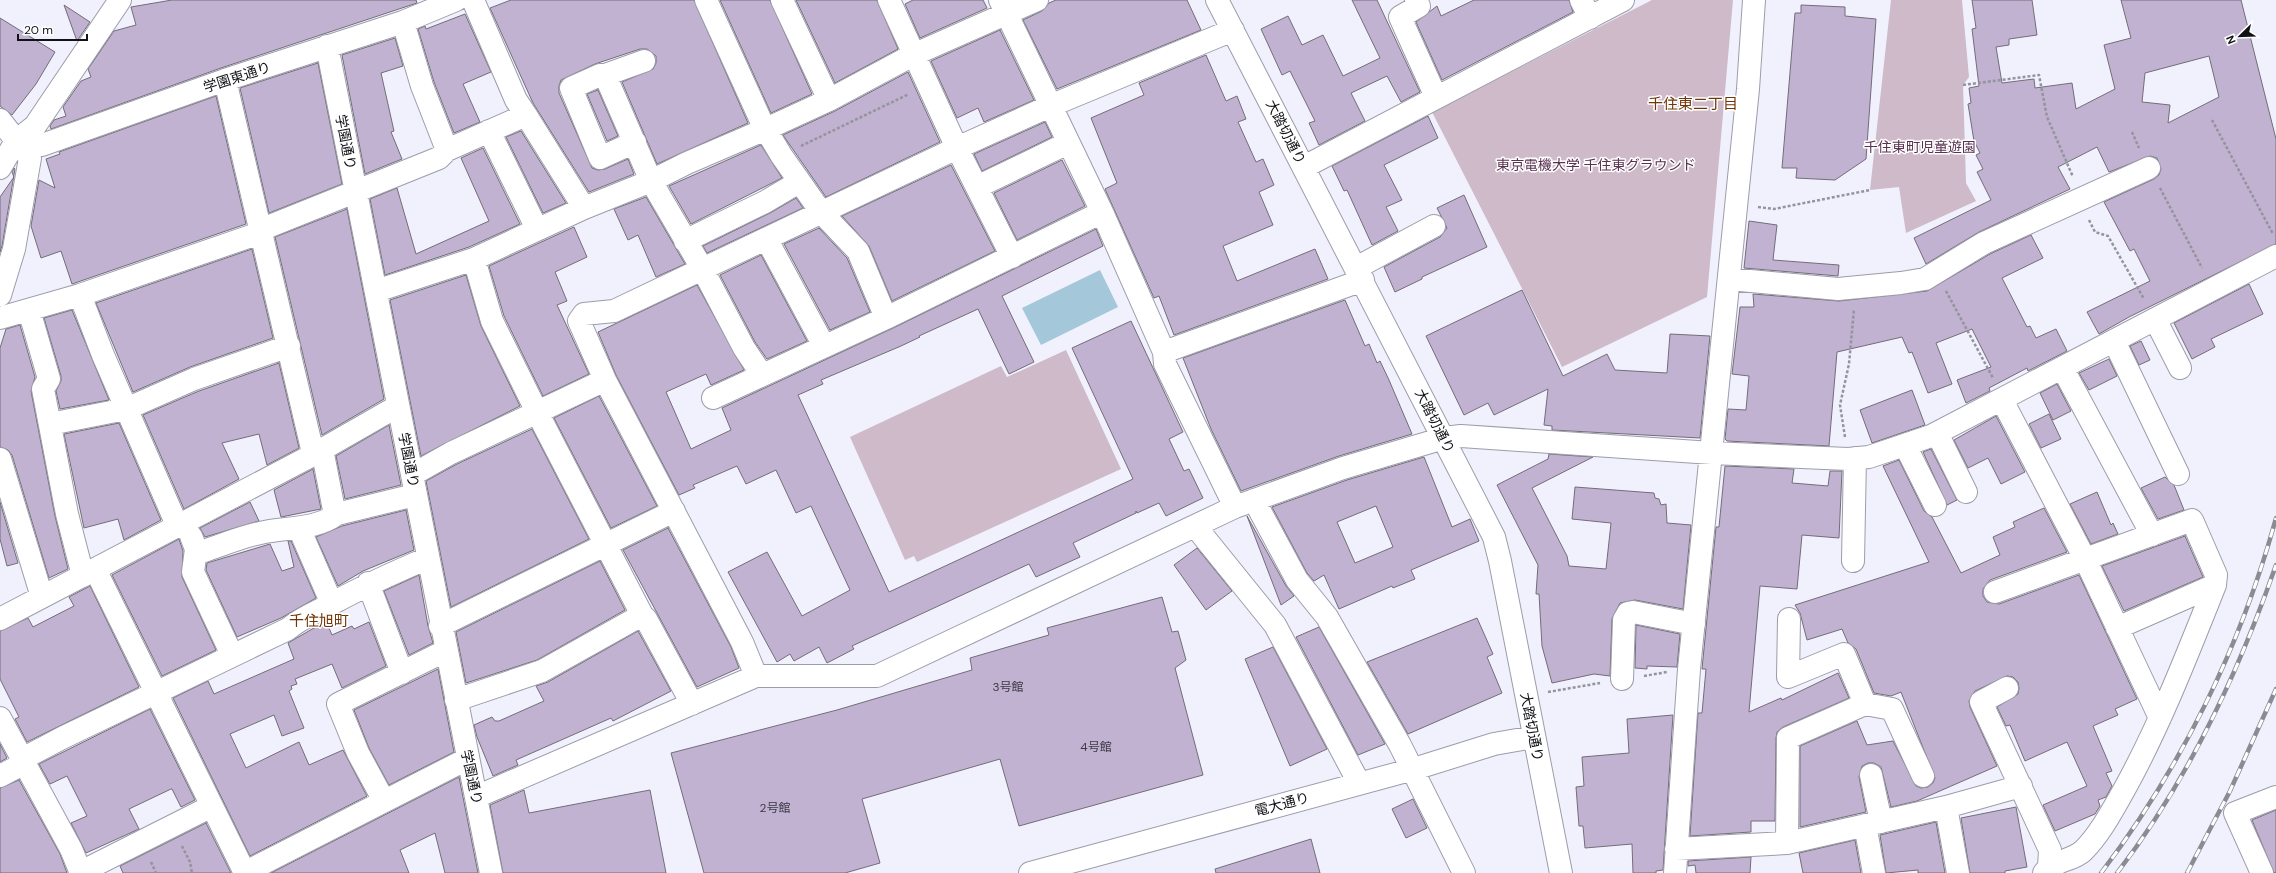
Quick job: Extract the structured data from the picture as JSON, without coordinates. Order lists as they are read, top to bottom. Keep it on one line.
{"streets":{"street":["学園東通り","大踏切通り","学園通り","電大通り"]},"crossings":[["学園東通り","学園通り"],["大踏切通り","電大通り"]],"districts":["千住東二丁目","千住旭町"],"parks":["千住東町児童遊園","東京電機大学 千住東グラウンド"],"house_numbers":["3号館","4号館","2号館"],"scale_bar":"20 m","north":"bottom left"}
